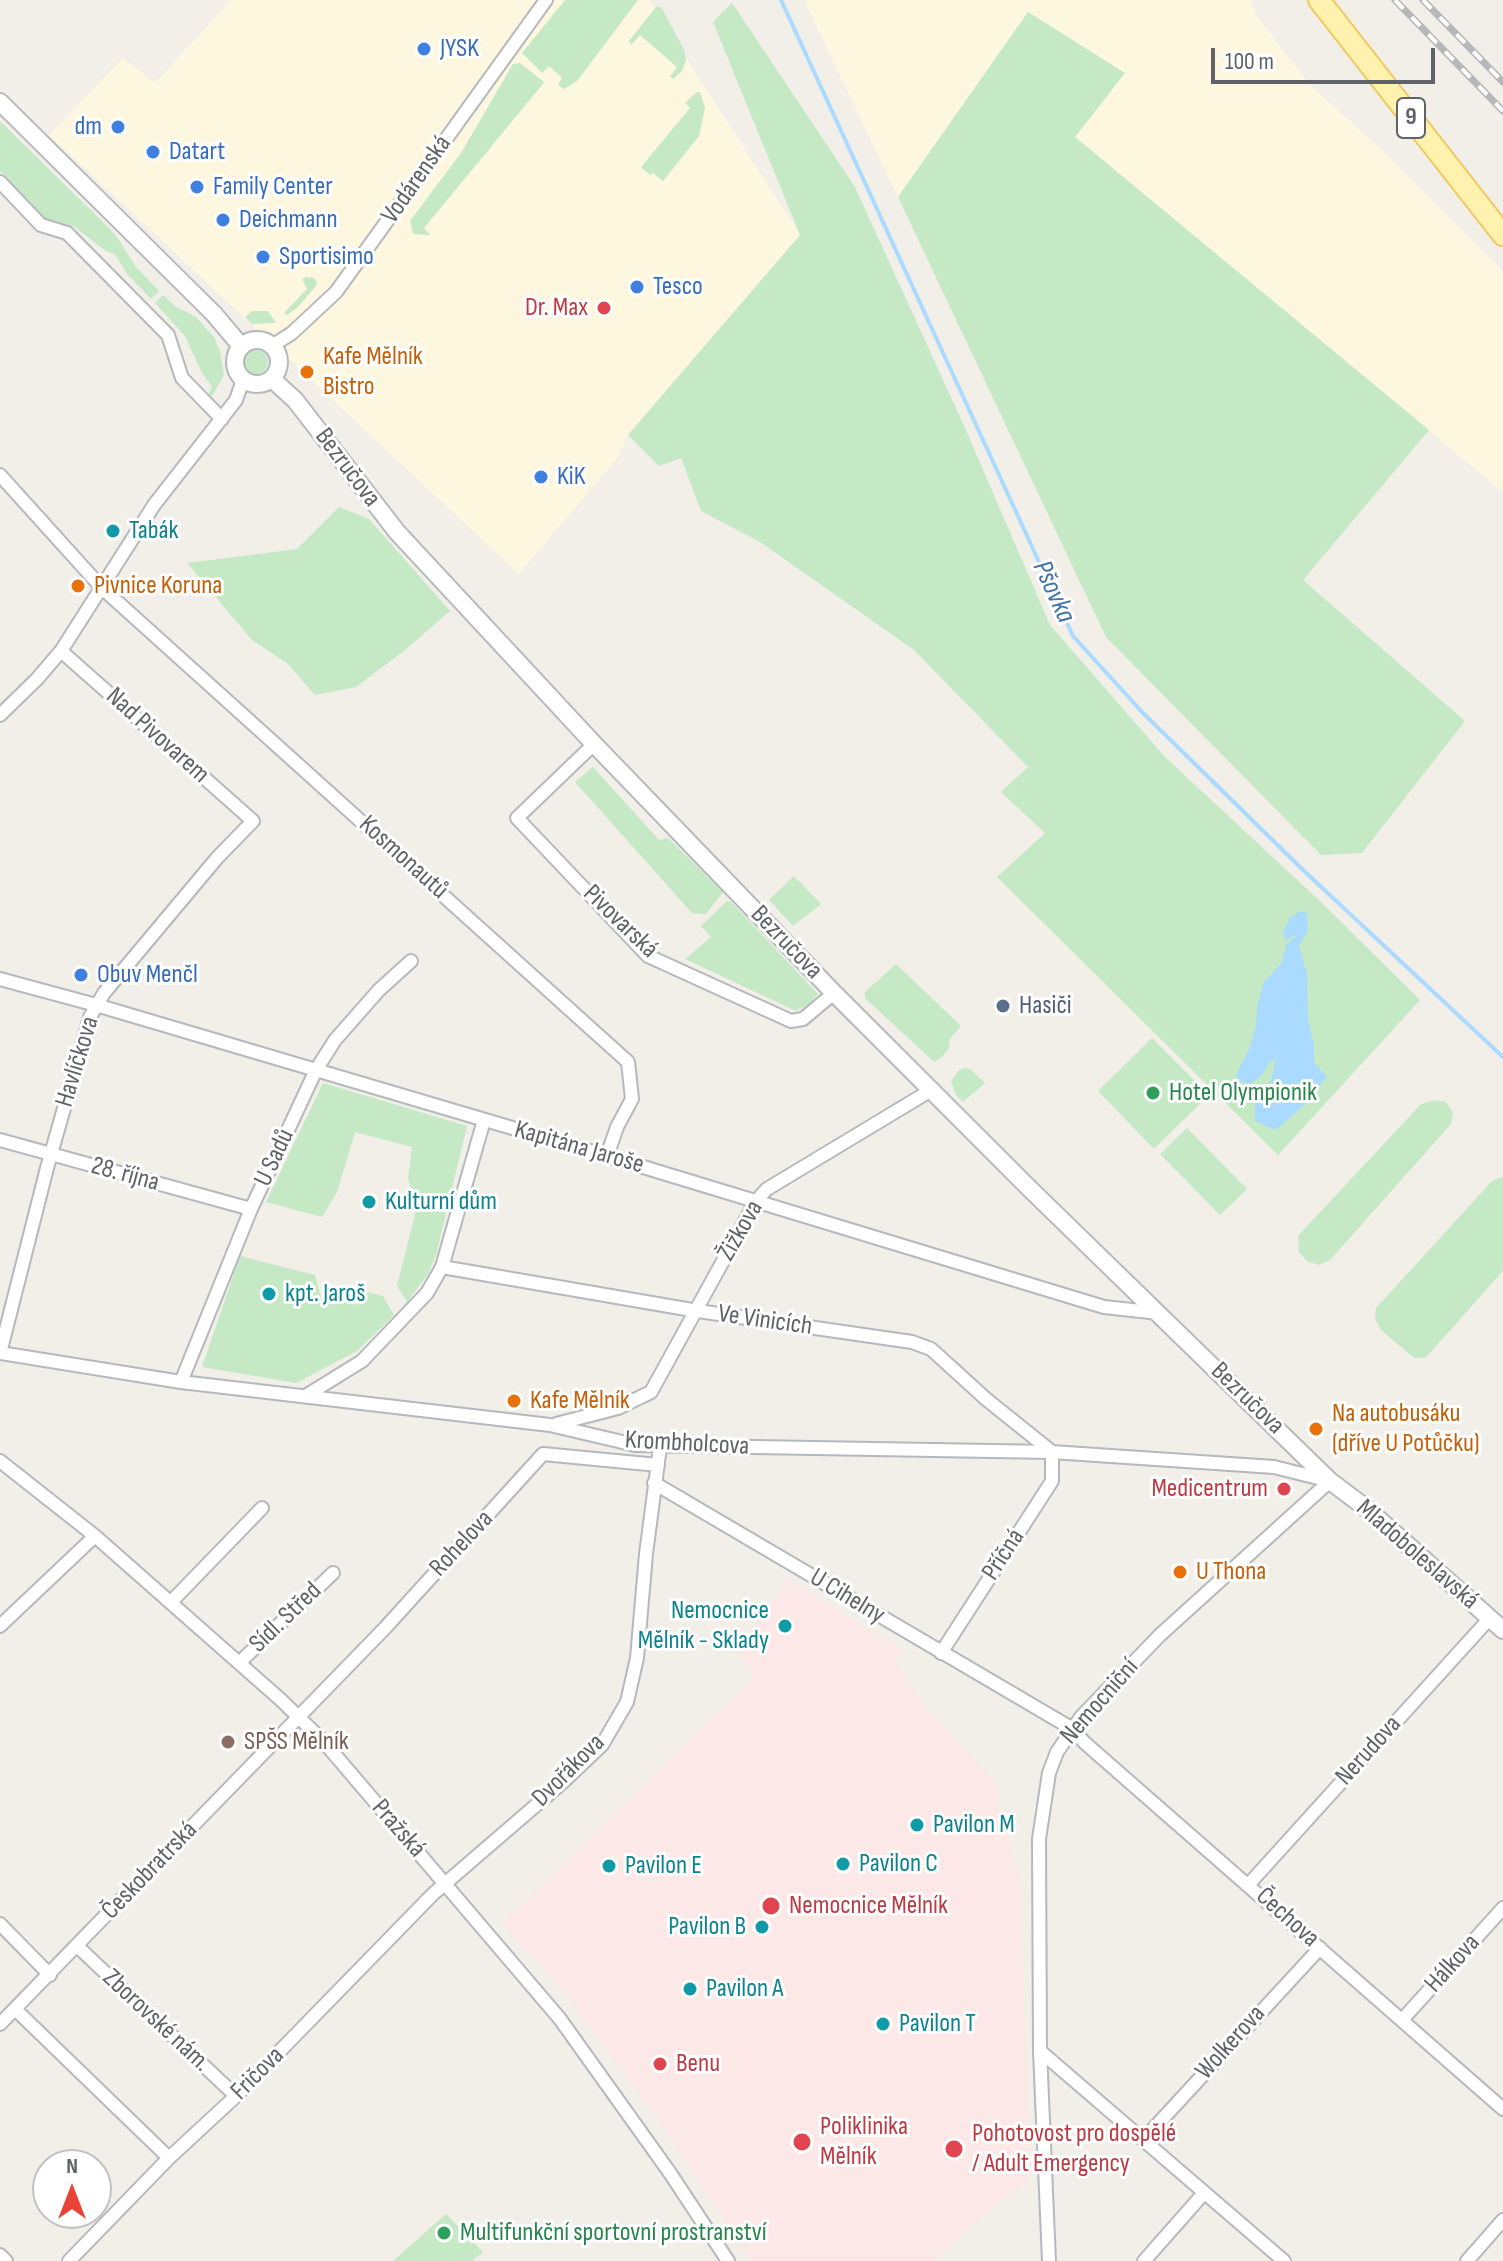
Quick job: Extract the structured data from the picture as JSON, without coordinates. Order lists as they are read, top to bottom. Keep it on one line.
{"streets":{"main road":["9"],"street":["Vodárenská","Bezručova","Nad Pivovarem","Kosmonautů","Pivovarská","Havlíčkova","Kapitána Jaroše","U Sadů","28. října","Žižkova","Ve Vinicích","Krombholcova","Rohelova","Příčná","Mladoboleslavská","U Cihelny","Sídl. Střed","Nemocniční","Nerudova","Dvořákova","Pražská","Českobratrská","Čechova","Hálkova","Zborovské nám.","Wolkerova","Fričova"]},"crossings":[["Vodárenská","Bezručova"],["Bezručova","Pivovarská"],["Bezručova","Kapitána Jaroše"],["Bezručova","Žižkova"],["Bezručova","Krombholcova"],["Bezručova","Mladoboleslavská"],["Bezručova","Nemocniční"],["Nad Pivovarem","Havlíčkova"],["Kosmonautů","Kapitána Jaroše"],["Havlíčkova","Kapitána Jaroše"],["Havlíčkova","28. října"],["Havlíčkova","Krombholcova"],["Kapitána Jaroše","U Sadů"],["Kapitána Jaroše","Žižkova"],["U Sadů","28. října"],["U Sadů","Krombholcova"],["Žižkova","Ve Vinicích"],["Žižkova","Krombholcova"],["Ve Vinicích","Krombholcova"],["Ve Vinicích","Příčná"],["Krombholcova","Příčná"],["Krombholcova","Mladoboleslavská"],["Krombholcova","Nemocniční"],["Rohelova","Pražská"],["Rohelova","Českobratrská"],["Příčná","U Cihelny"],["Mladoboleslavská","Nemocniční"],["Mladoboleslavská","Nerudova"],["U Cihelny","Nemocniční"],["U Cihelny","Dvořákova"],["U Cihelny","Čechova"],["Sídl. Střed","Pražská"],["Nemocniční","Čechova"],["Nerudova","Čechova"],["Dvořákova","Pražská"],["Dvořákova","Fričova"],["Pražská","Českobratrská"],["Pražská","Fričova"],["Českobratrská","Zborovské nám."],["Čechova","Hálkova"],["Čechova","Wolkerova"],["Zborovské nám.","Fričova"]],"water":["Pšovka"],"places":["JYSK","dm","Datart","Family Center","Deichmann","Sportisimo","Tesco","Dr. Max","Kafe Mělník Bistro","KiK","Tabák","Pivnice Koruna","Obuv Menčl","Hasiči","Hotel Olympionik","Kulturní dům","kpt. Jaroš","Kafe Mělník","Na autobusáku (dříve U Potůčku)","Medicentrum","U Thona","Nemocnice Mělník - Sklady","SPŠS Mělník","Pavilon M","Pavilon C","Pavilon E","Nemocnice Mělník","Pavilon B","Pavilon A","Pavilon T","Benu","Poliklinika Mělník","Pohotovost pro dospělé / Adult Emergency","Multifunkční sportovní prostranství"],"scale_bar":"100 m","north":"top"}
